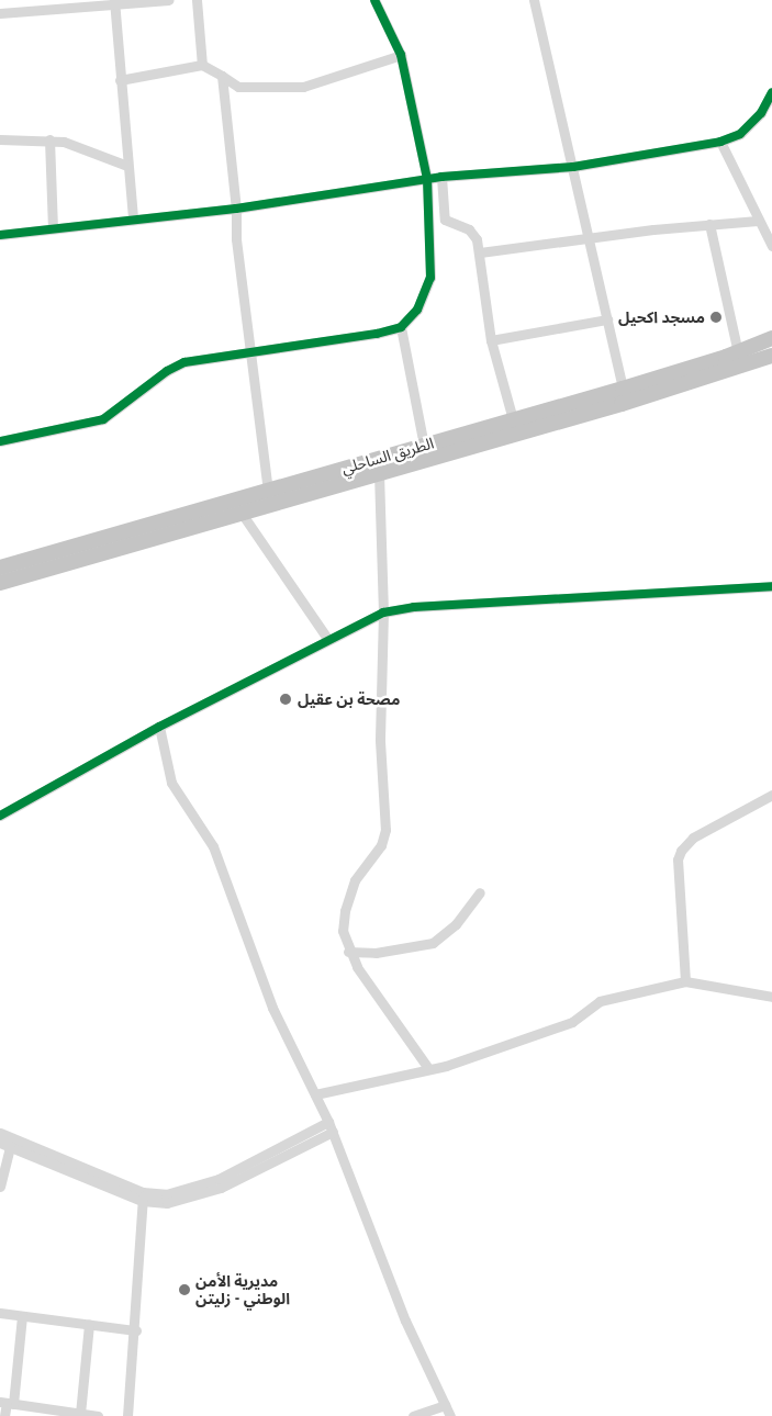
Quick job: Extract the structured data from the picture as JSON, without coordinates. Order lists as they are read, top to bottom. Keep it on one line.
{"streets":{"highway":["الطريق الساحلي"]},"places":["مسجد اكحيل","مصحة بن عقيل","مديرية الأمن الوطني - زليتن"]}
